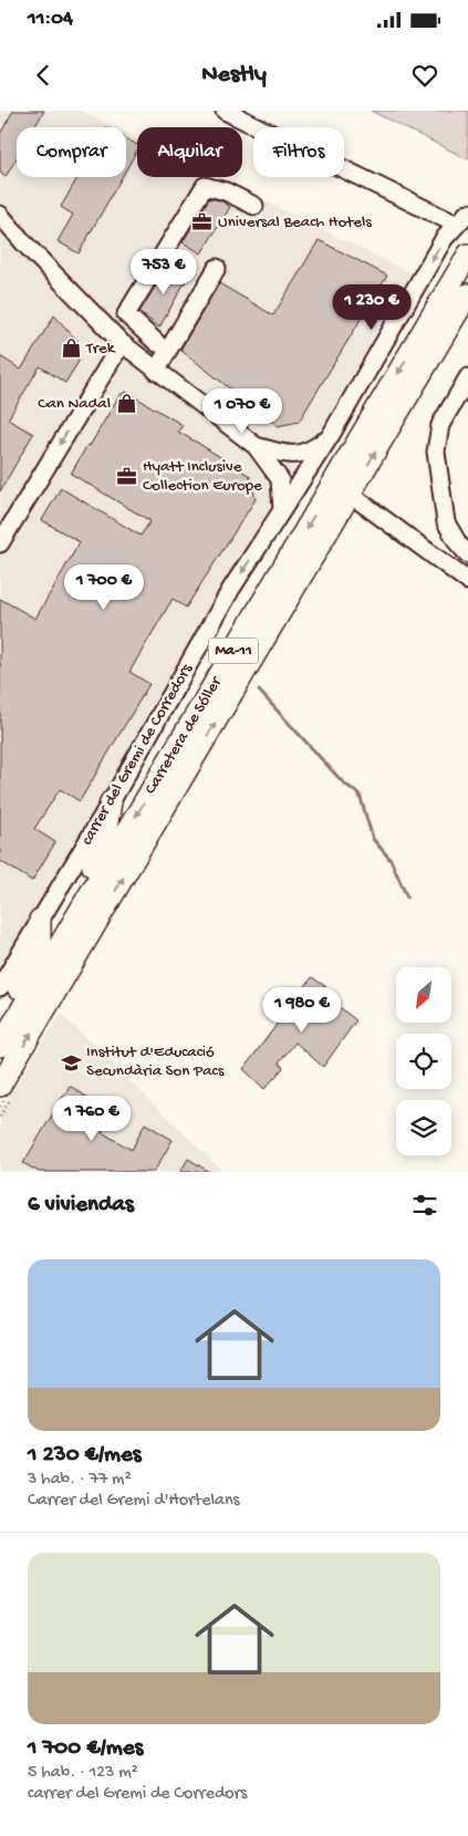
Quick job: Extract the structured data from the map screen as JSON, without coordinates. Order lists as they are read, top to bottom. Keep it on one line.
{"streets":{"main road":["Ma-11","Carretera de Sóller"],"street":["carrer del Gremi de Corredors"]},"one_way":["carrer del Gremi de Corredors"],"places":{"office":["Universal Beach Hotels","Hyatt Inclusive Collection Europe"],"shop":["Trek","Can Nadal"],"school or university":["Institut d'Educació Secundària Son Pacs"]},"north":"bottom left","page":{"status":"11:04","header":"Nestly","chip":["Comprar","Alquilar","Filtros"],"price":["753 €","1 230 €","1 070 €","1 700 €","1 980 €","1 760 €"],"heading":"6 viviendas","list":[{"name":"1 230 €/mes","note":"3 hab. · 77 m² · Carrer del Gremi d'Hortelans"},{"name":"1 700 €/mes","note":"5 hab. · 123 m² · carrer del Gremi de Corredors"}]}}
